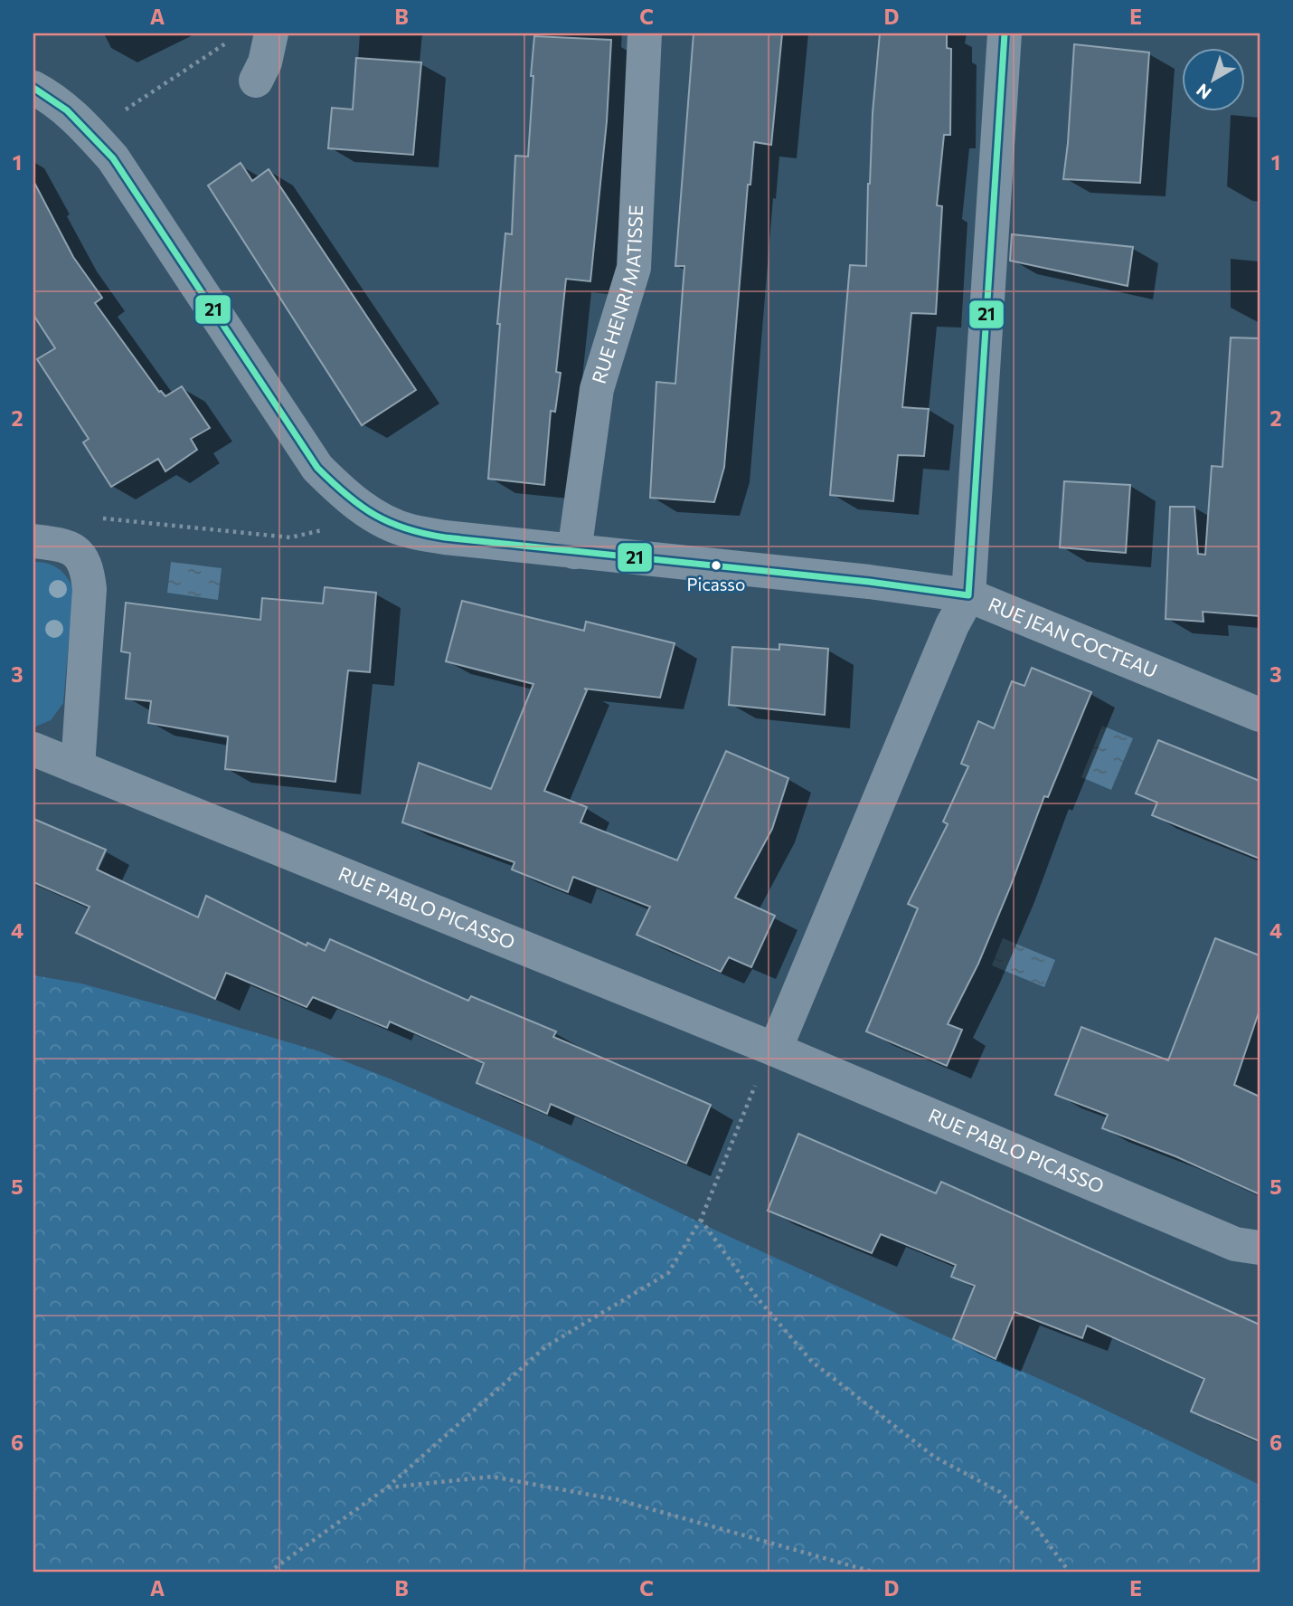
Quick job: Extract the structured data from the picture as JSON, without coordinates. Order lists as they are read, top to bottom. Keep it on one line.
{"streets":{"street":["RUE HENRI MATISSE","RUE JEAN COCTEAU","RUE PABLO PICASSO"]},"crossings":[["RUE HENRI MATISSE","RUE JEAN COCTEAU"]],"places":["Picasso"],"lines":["transit line 21"],"north":"bottom left","grid":{"columns":["A","B","C","D","E"],"rows":["1","2","3","4","5","6"]}}
